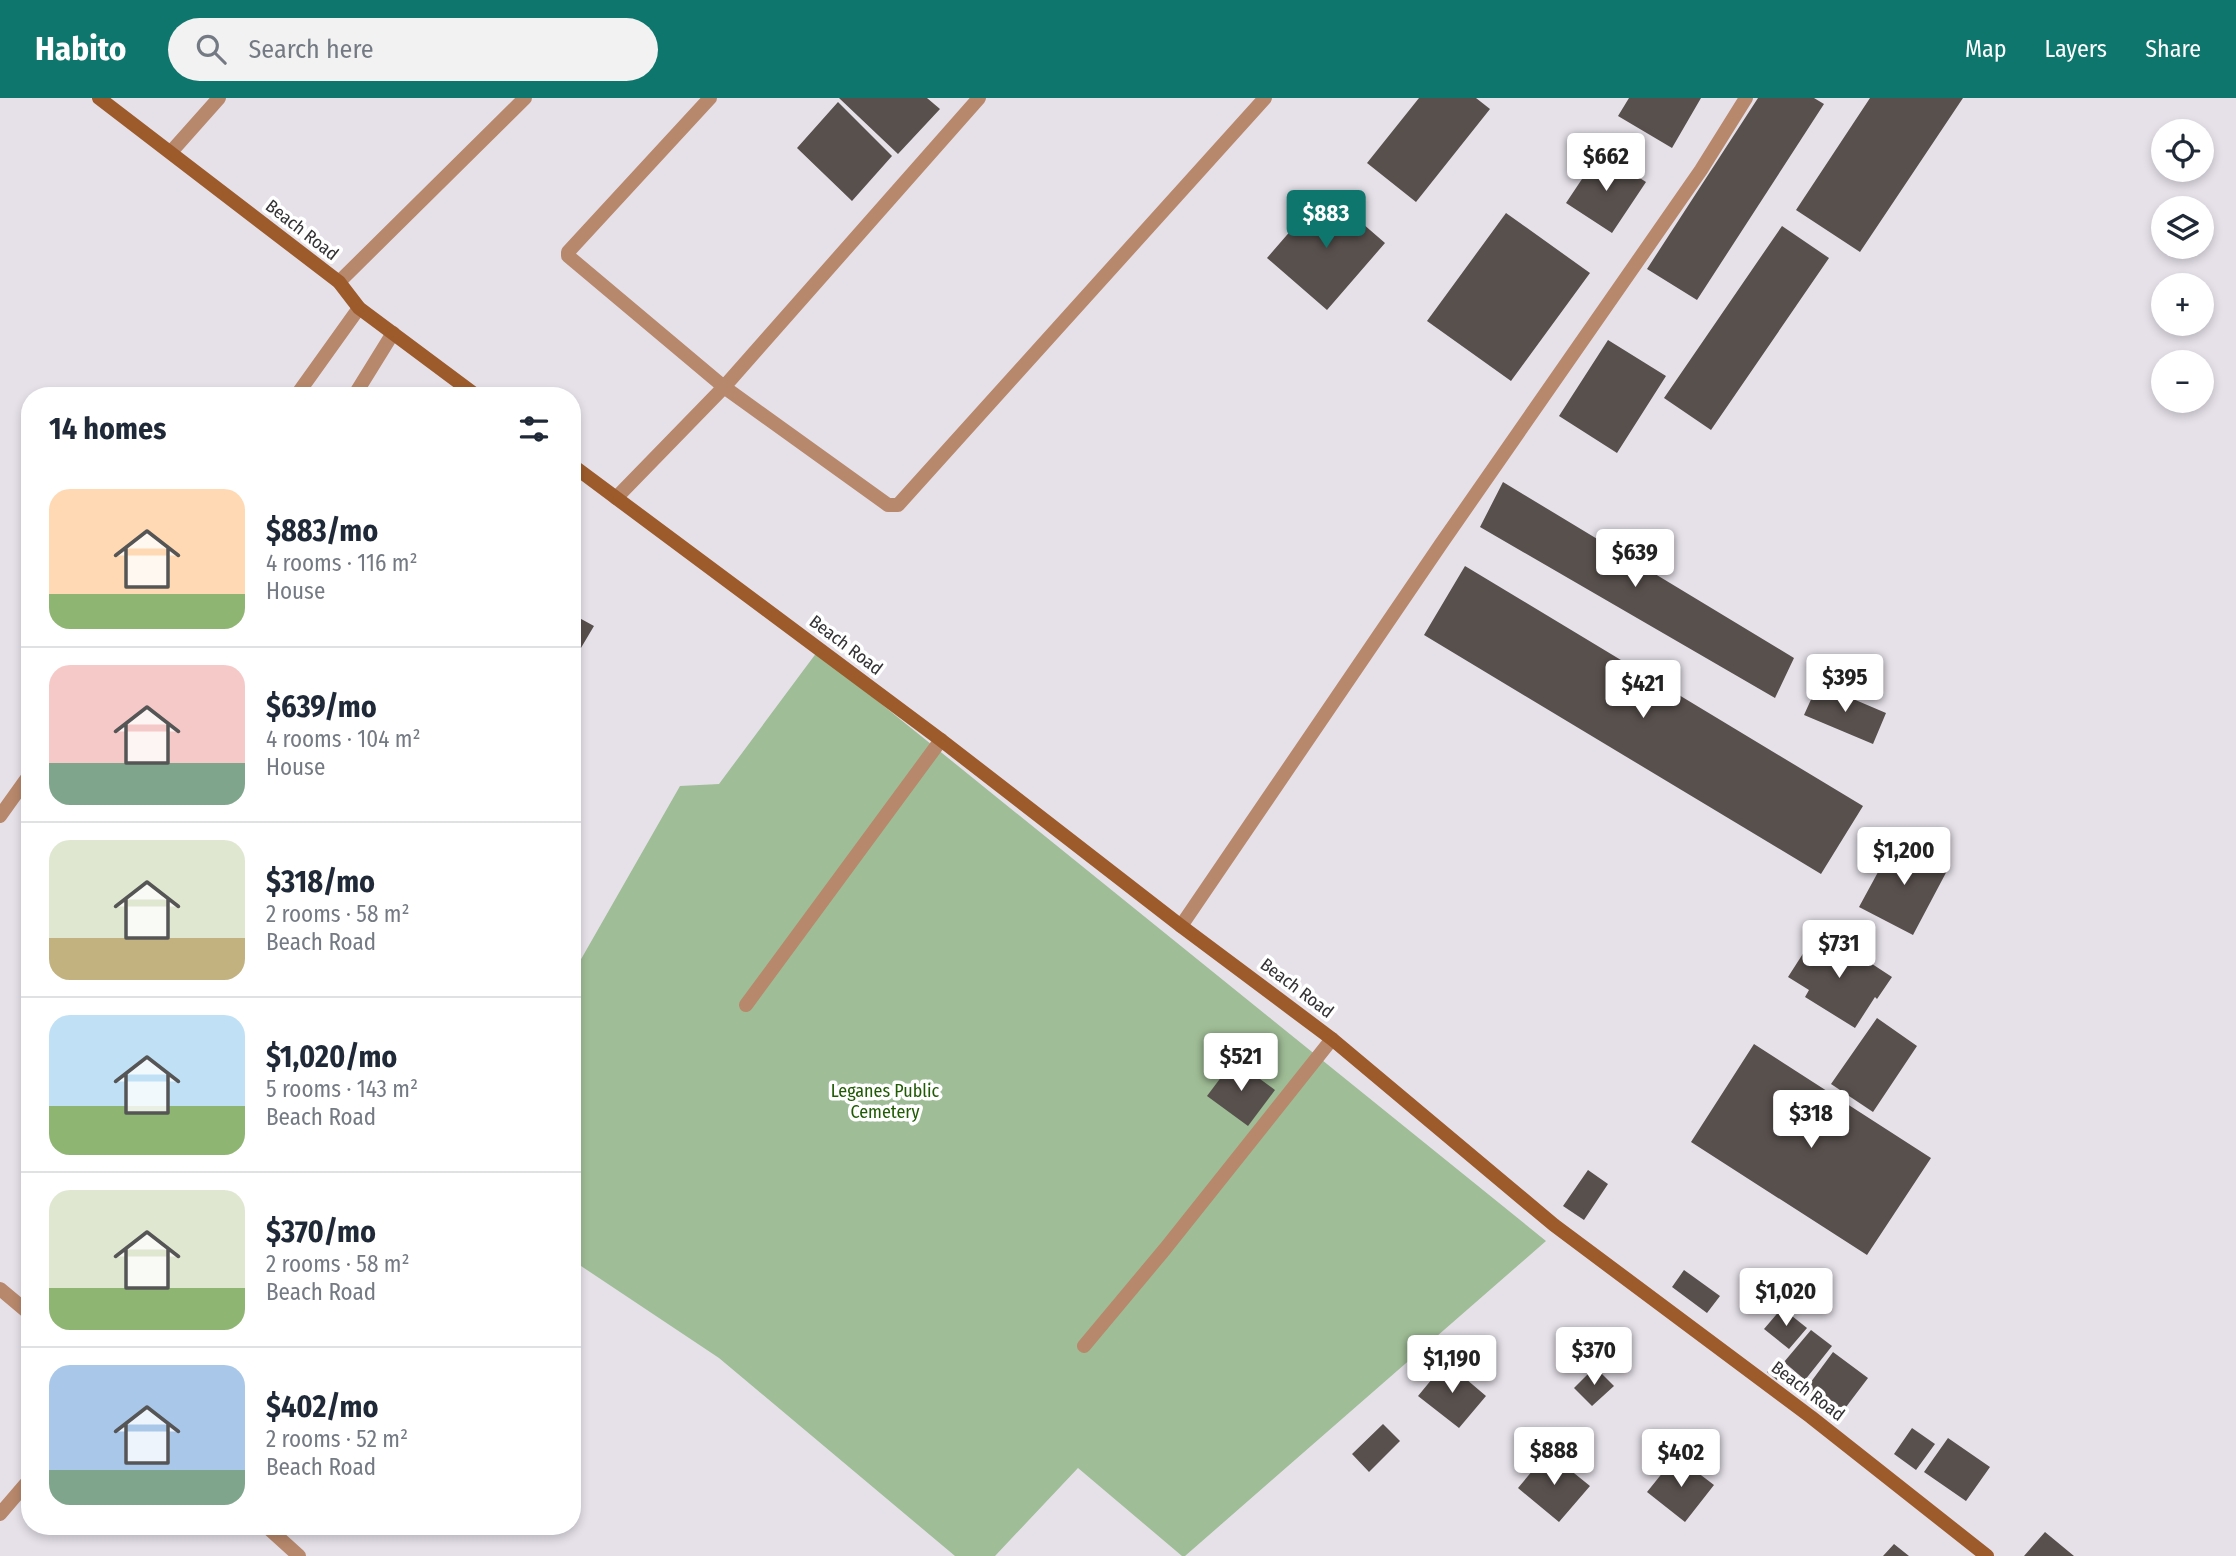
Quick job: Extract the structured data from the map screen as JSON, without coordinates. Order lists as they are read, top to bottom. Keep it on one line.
{"streets":{"main road":["Beach Road"]},"parks":["Leganes Public Cemetery"],"page":{"header":"Habito","search":"Search here","nav":["Map","Layers","Share"],"map_buttons":["+","−"],"price":["$662","$883","$639","$395","$421","$1,200","$731","$521","$318","$1,020","$370","$1,190","$888","$402"],"heading":"14 homes","list":[{"name":"$883/mo","note":"4 rooms · 116 m² · House"},{"name":"$639/mo","note":"4 rooms · 104 m² · House"},{"name":"$318/mo","note":"2 rooms · 58 m² · Beach Road"},{"name":"$1,020/mo","note":"5 rooms · 143 m² · Beach Road"},{"name":"$370/mo","note":"2 rooms · 58 m² · Beach Road"},{"name":"$402/mo","note":"2 rooms · 52 m² · Beach Road"}]}}
